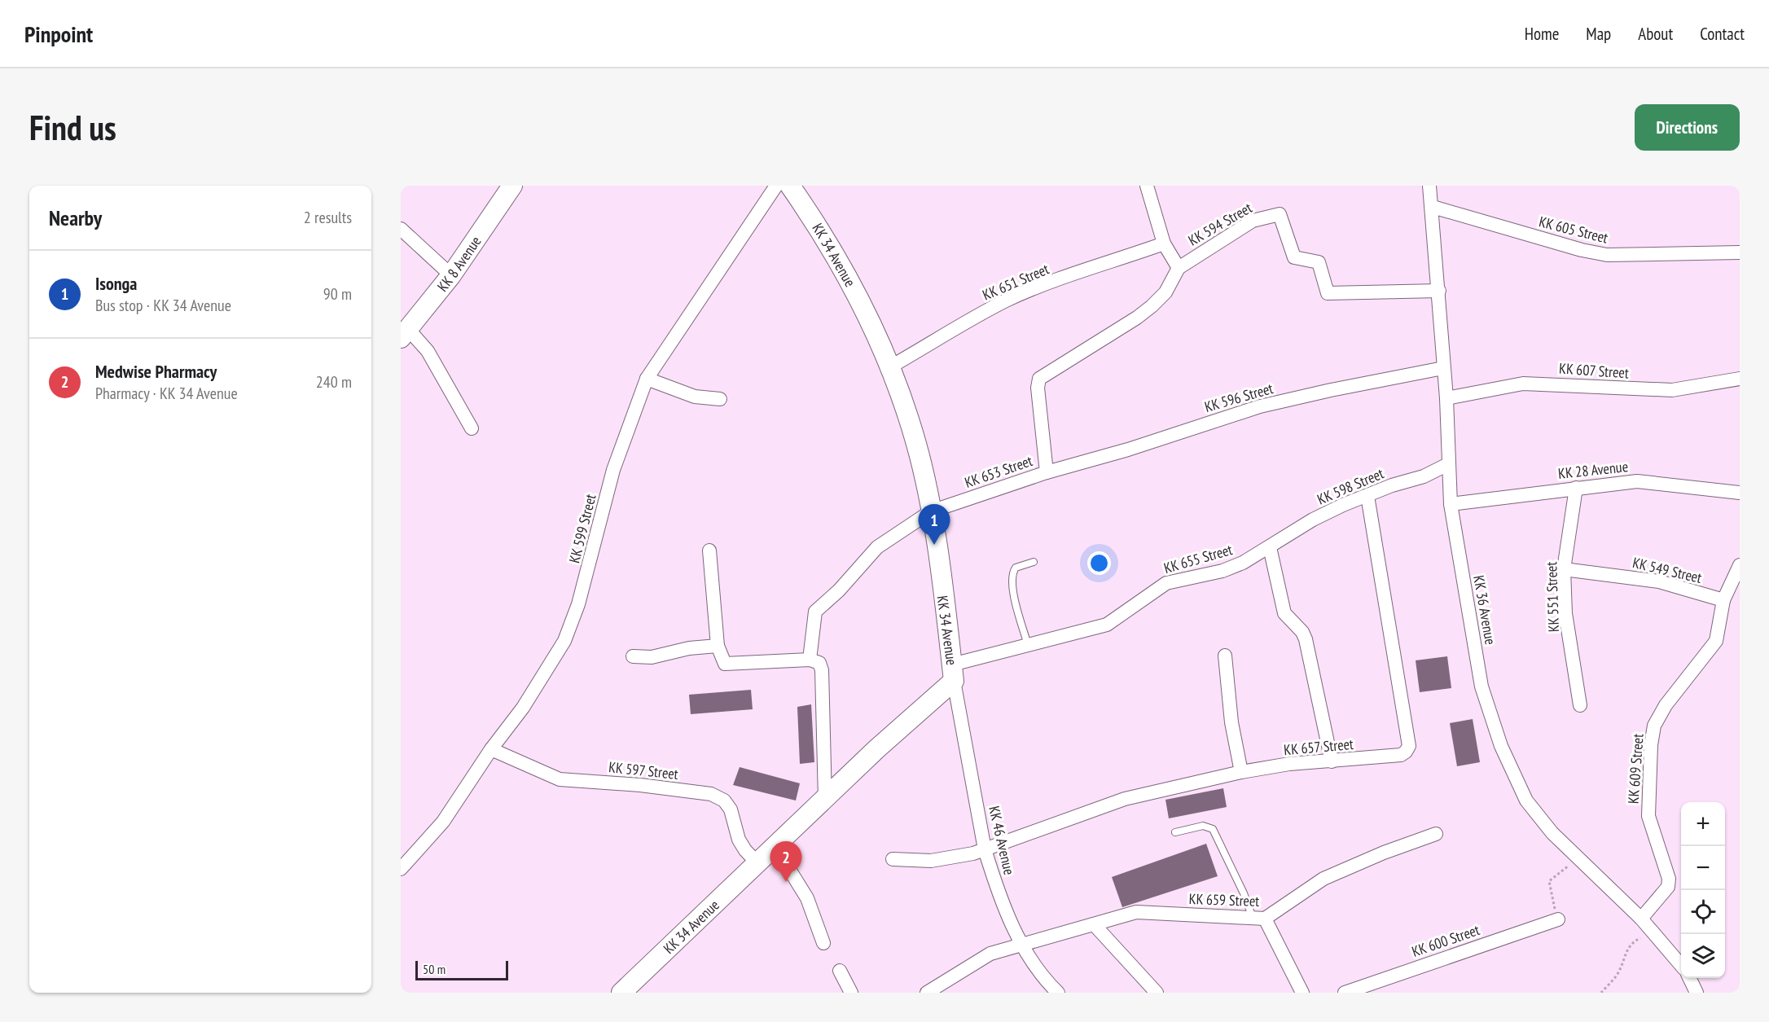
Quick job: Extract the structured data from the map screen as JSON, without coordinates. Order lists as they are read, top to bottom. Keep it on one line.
{"streets":{"main road":["KK 34 Avenue","KK 8 Avenue"],"street":["KK 594 Street","KK 605 Street","KK 651 Street","KK 607 Street","KK 596 Street","KK 28 Avenue","KK 653 Street","KK 598 Street","KK 599 Street","KK 655 Street","KK 549 Street","KK 551 Street","KK 36 Avenue","KK 657 Street","KK 609 Street","KK 597 Street","KK 46 Avenue","KK 659 Street","KK 600 Street"]},"crossings":[["KK 594 Street","KK 653 Street"],["KK 594 Street","KK 36 Avenue"],["KK 605 Street","KK 36 Avenue"],["KK 34 Avenue","KK 651 Street"],["KK 34 Avenue","KK 653 Street"],["KK 34 Avenue","KK 655 Street"],["KK 34 Avenue","KK 597 Street"],["KK 34 Avenue","KK 46 Avenue"],["KK 607 Street","KK 36 Avenue"],["KK 596 Street","KK 653 Street"],["KK 596 Street","KK 36 Avenue"],["KK 28 Avenue","KK 551 Street"],["KK 28 Avenue","KK 36 Avenue"],["KK 598 Street","KK 655 Street"],["KK 598 Street","KK 36 Avenue"],["KK 598 Street","KK 657 Street"],["KK 599 Street","KK 597 Street"],["KK 655 Street","KK 46 Avenue"],["KK 549 Street","KK 551 Street"],["KK 549 Street","KK 609 Street"],["KK 36 Avenue","KK 609 Street"],["KK 657 Street","KK 46 Avenue"],["KK 46 Avenue","KK 659 Street"]],"scale_bar":"50 m","page":{"header":"Pinpoint","nav":["Home","Map","About","Contact"],"buttons":"Directions","title":"Find us","heading":["Nearby","2 results"],"list":[{"mark":"1","name":"Isonga","note":"Bus stop · KK 34 Avenue","value":"90 m"},{"mark":"2","name":"Medwise Pharmacy","note":"Pharmacy · KK 34 Avenue","value":"240 m"}],"pins":["1","2"],"map_buttons":["+","−"],"scale":"50 m"}}
